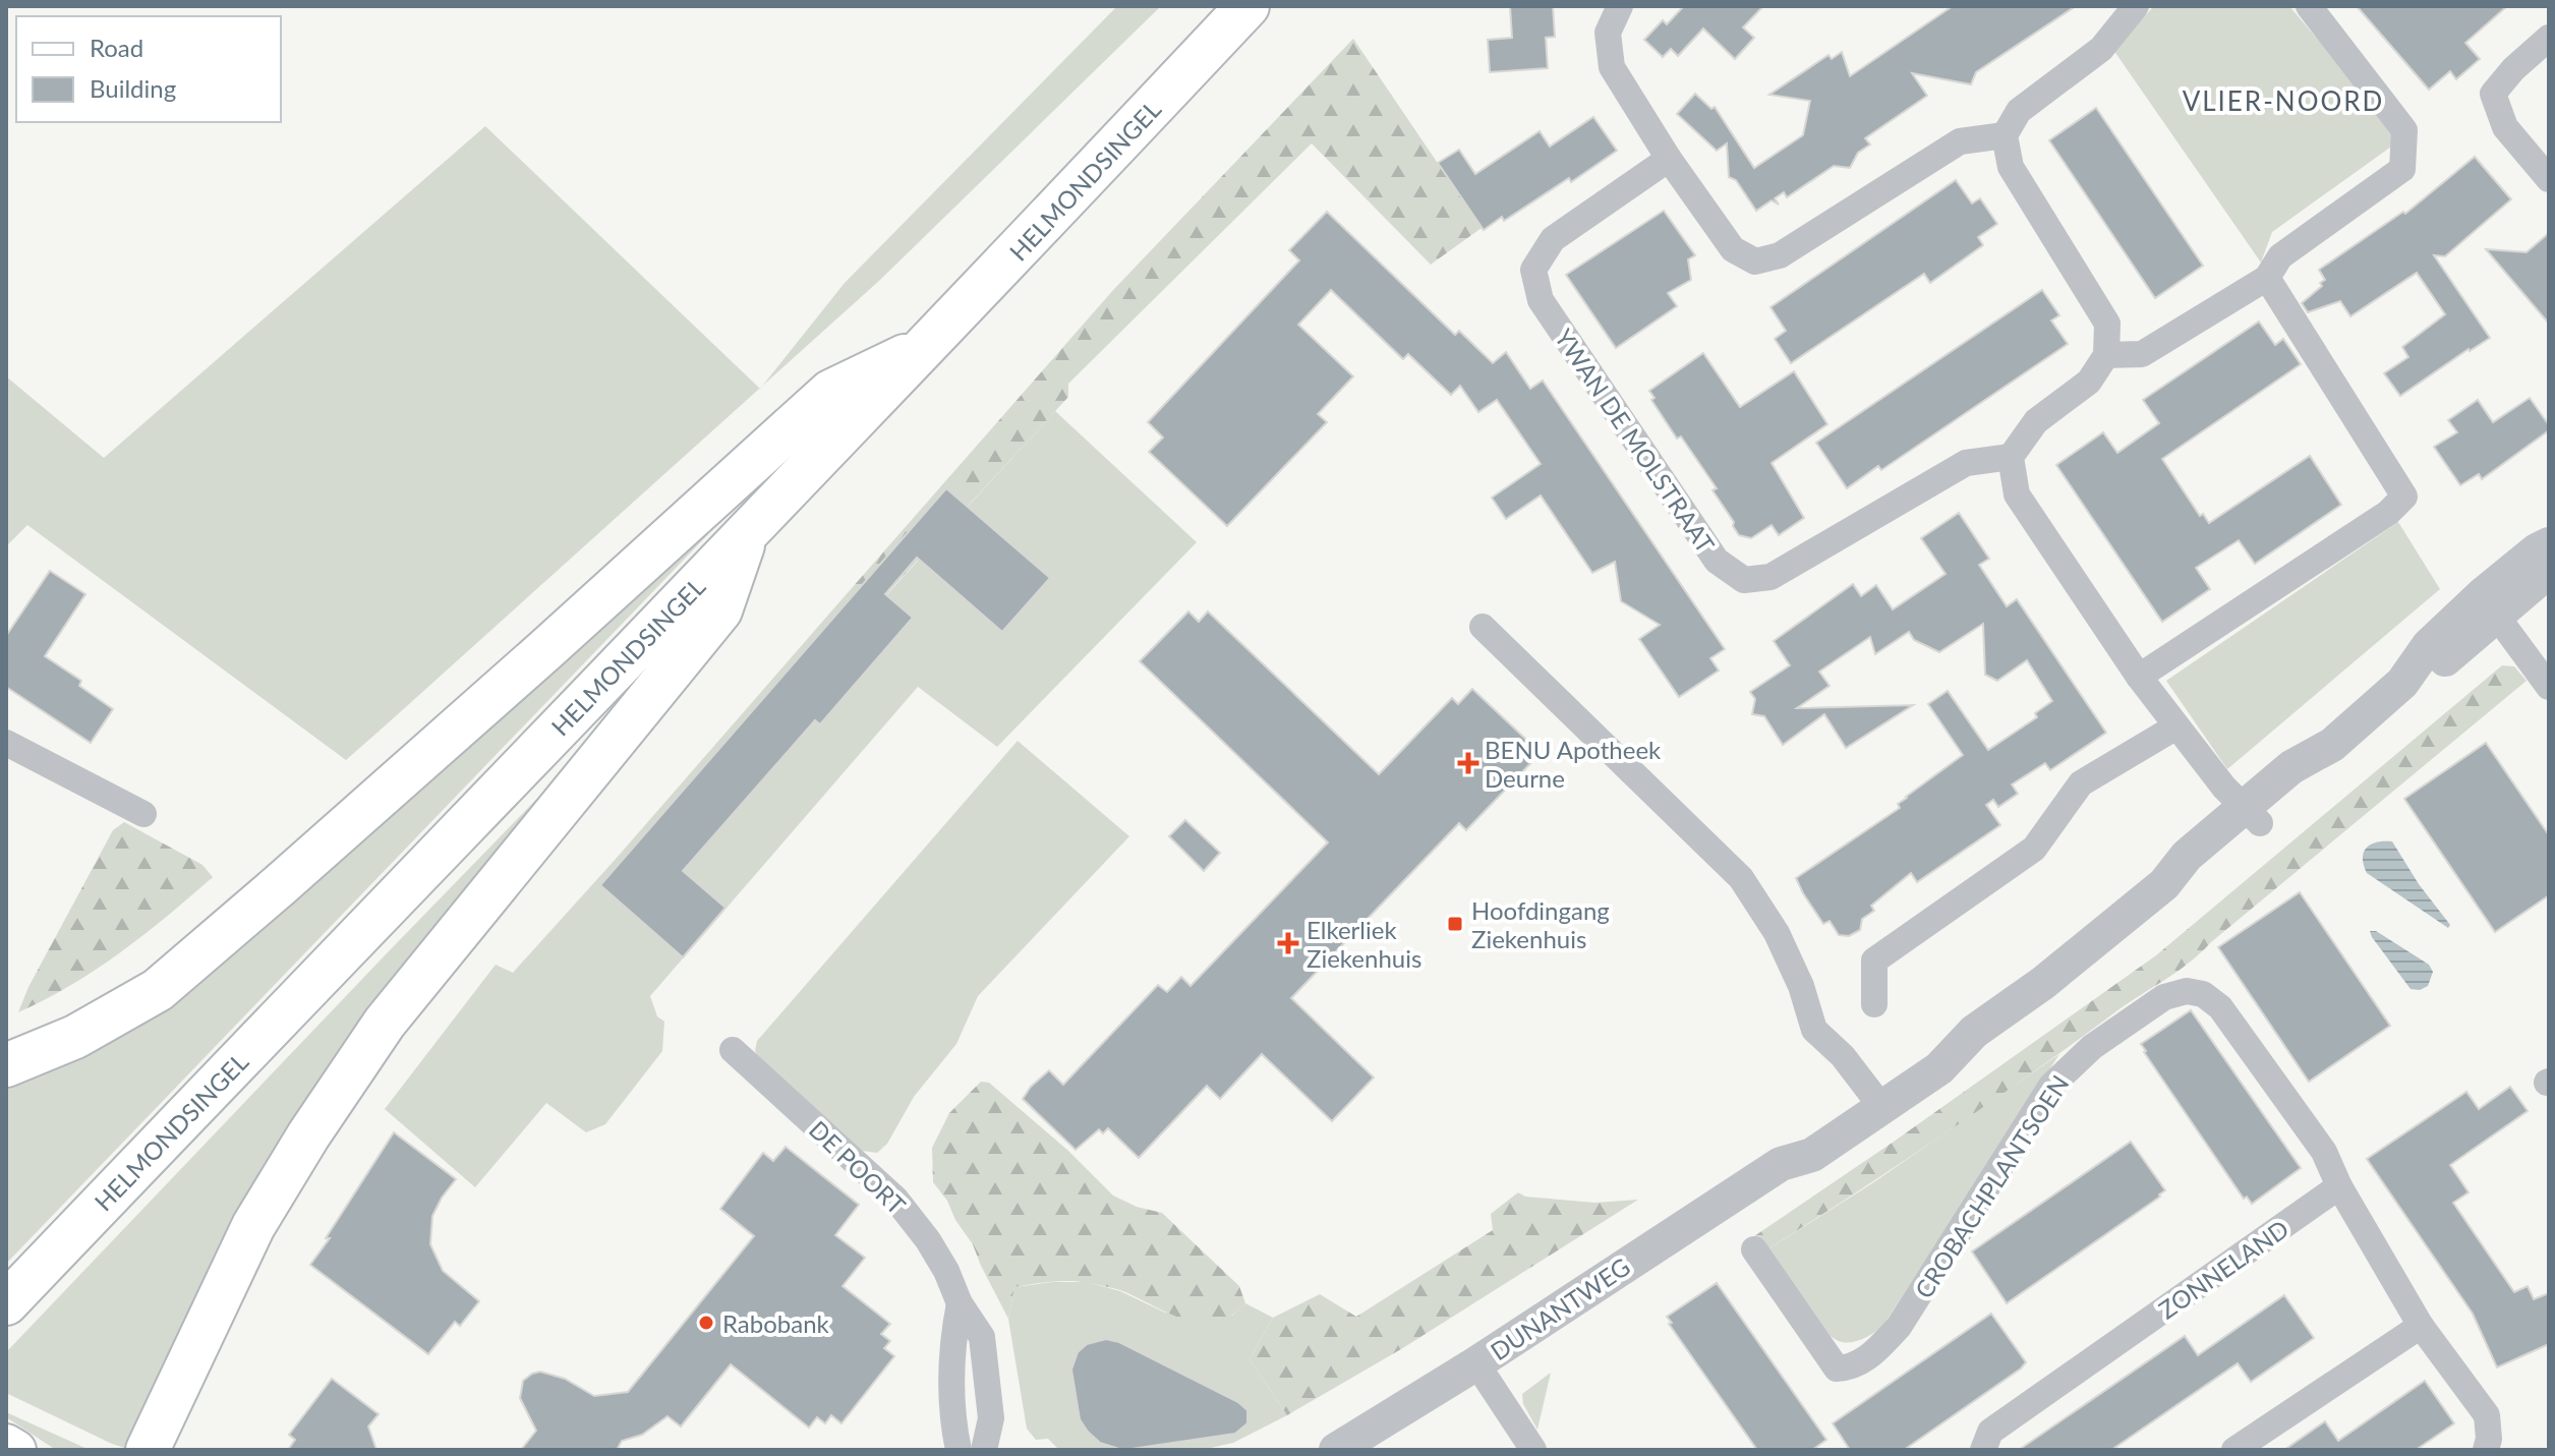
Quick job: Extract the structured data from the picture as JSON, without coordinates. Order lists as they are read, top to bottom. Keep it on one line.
{"streets":{"main road":["HELMONDSINGEL"],"street":["YWAN DE MOLSTRAAT","DE POORT","CROBACHPLANTSOEN","ZONNELAND","DUNANTWEG"]},"crossings":[["CROBACHPLANTSOEN","ZONNELAND"]],"districts":["VLIER-NOORD"],"places":{"health":["BENU Apotheek Deurne","Elkerliek Ziekenhuis"],"transit":["Hoofdingang Ziekenhuis"],"other":["Rabobank"]},"legend":["Road","Building"]}
